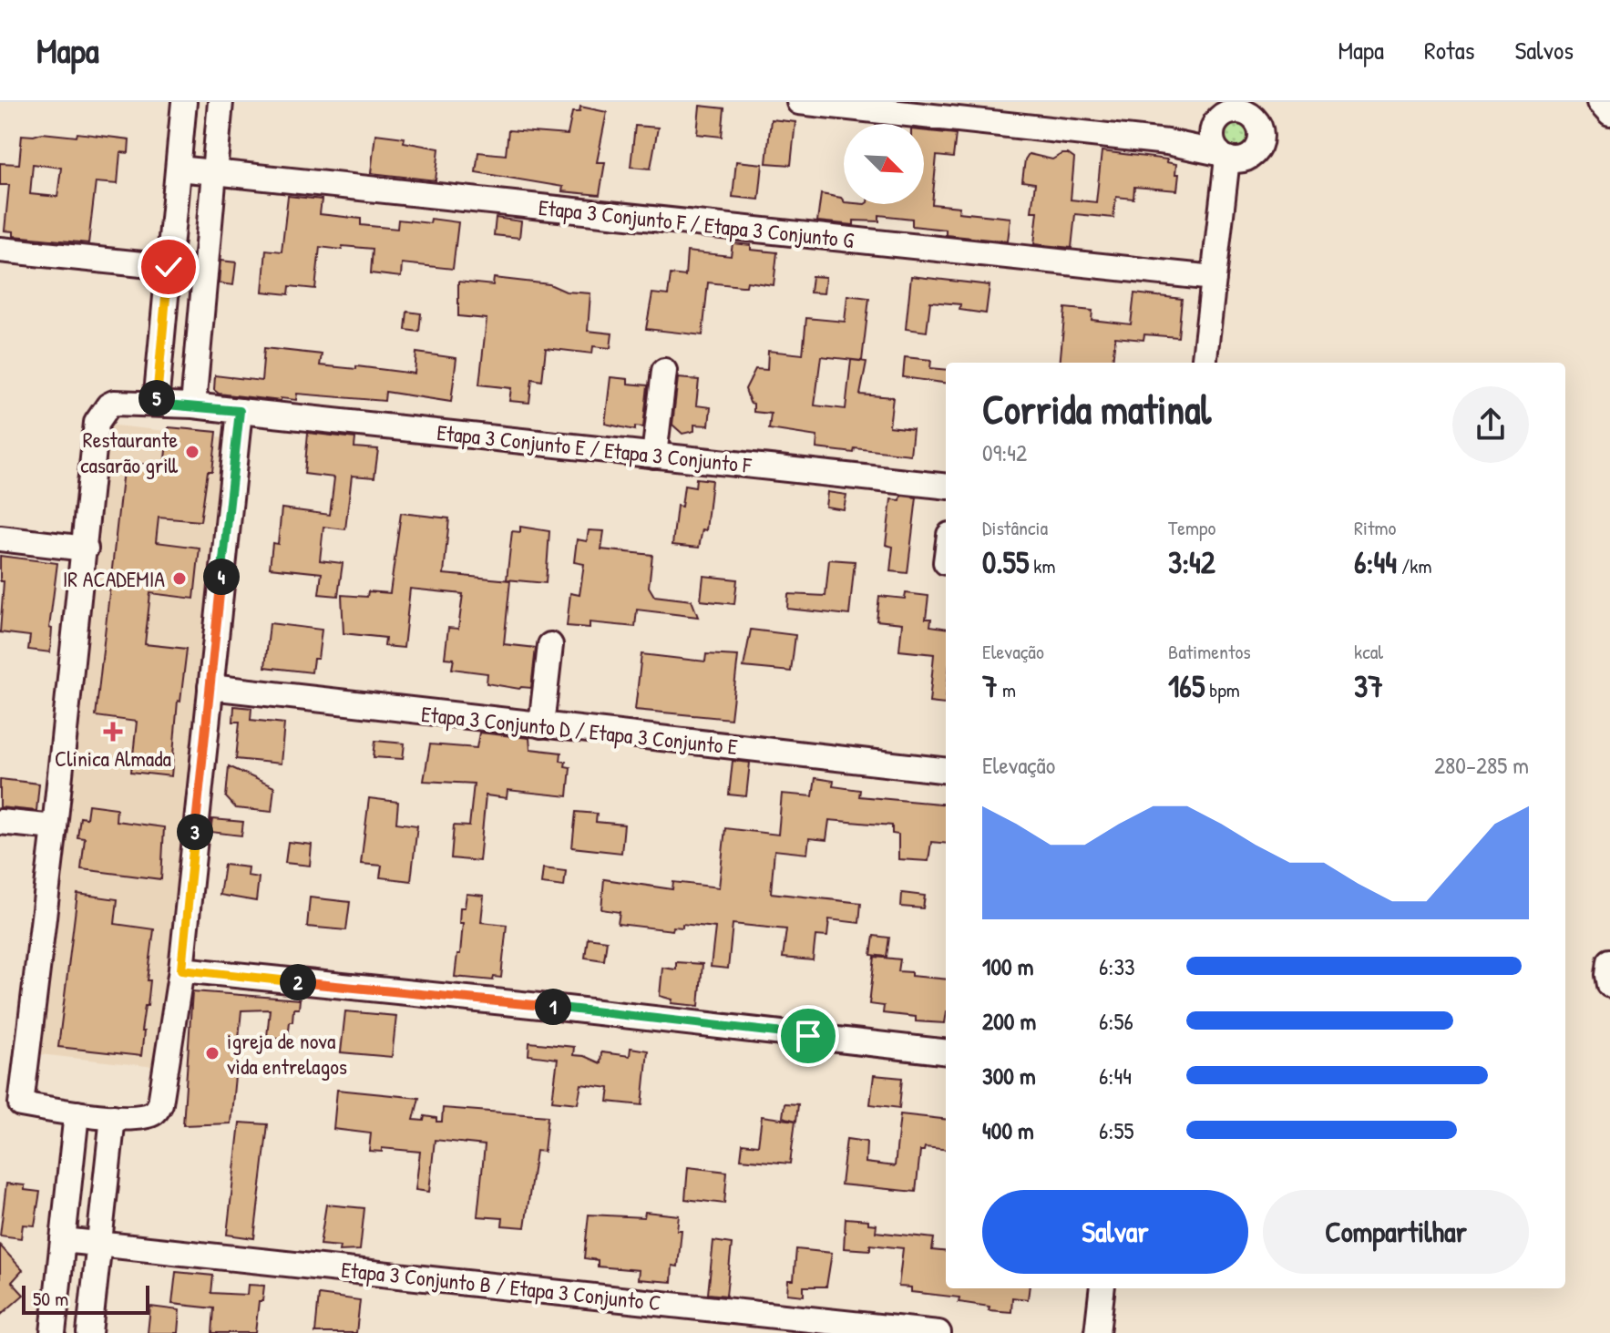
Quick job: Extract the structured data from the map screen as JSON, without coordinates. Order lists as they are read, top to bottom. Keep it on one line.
{"streets":{"street":["Etapa 3 Conjunto F / Etapa 3 Conjunto G","Etapa 3 Conjunto E / Etapa 3 Conjunto F","Etapa 3 Conjunto D / Etapa 3 Conjunto E","Etapa 3 Conjunto B / Etapa 3 Conjunto C"]},"places":{"other":["Restaurante casarão grill","IR ACADEMIA","igreja de nova vida entrelagos"],"health":["Clinica Almada"]},"scale_bar":"50 m","north":"bottom right","page":{"header":"Mapa","nav":["Mapa","Rotas","Salvos"],"heading":["Corrida matinal","09:42"],"pins":["5","4","3","2","1"],"stats":[["Distância","0.55 km"],["Tempo","3:42"],["Ritmo","6:44 /km"],["Elevação","7 m"],["Batimentos","165 bpm"],["kcal","37"]],"chart":["Elevação","280–285 m"],"list":[{"name":"100 m","note":"6:33"},{"name":"200 m","note":"6:56"},{"name":"300 m","note":"6:44"},{"name":"400 m","note":"6:55"}],"buttons":["Salvar","Compartilhar"],"scale":"50 m"}}
